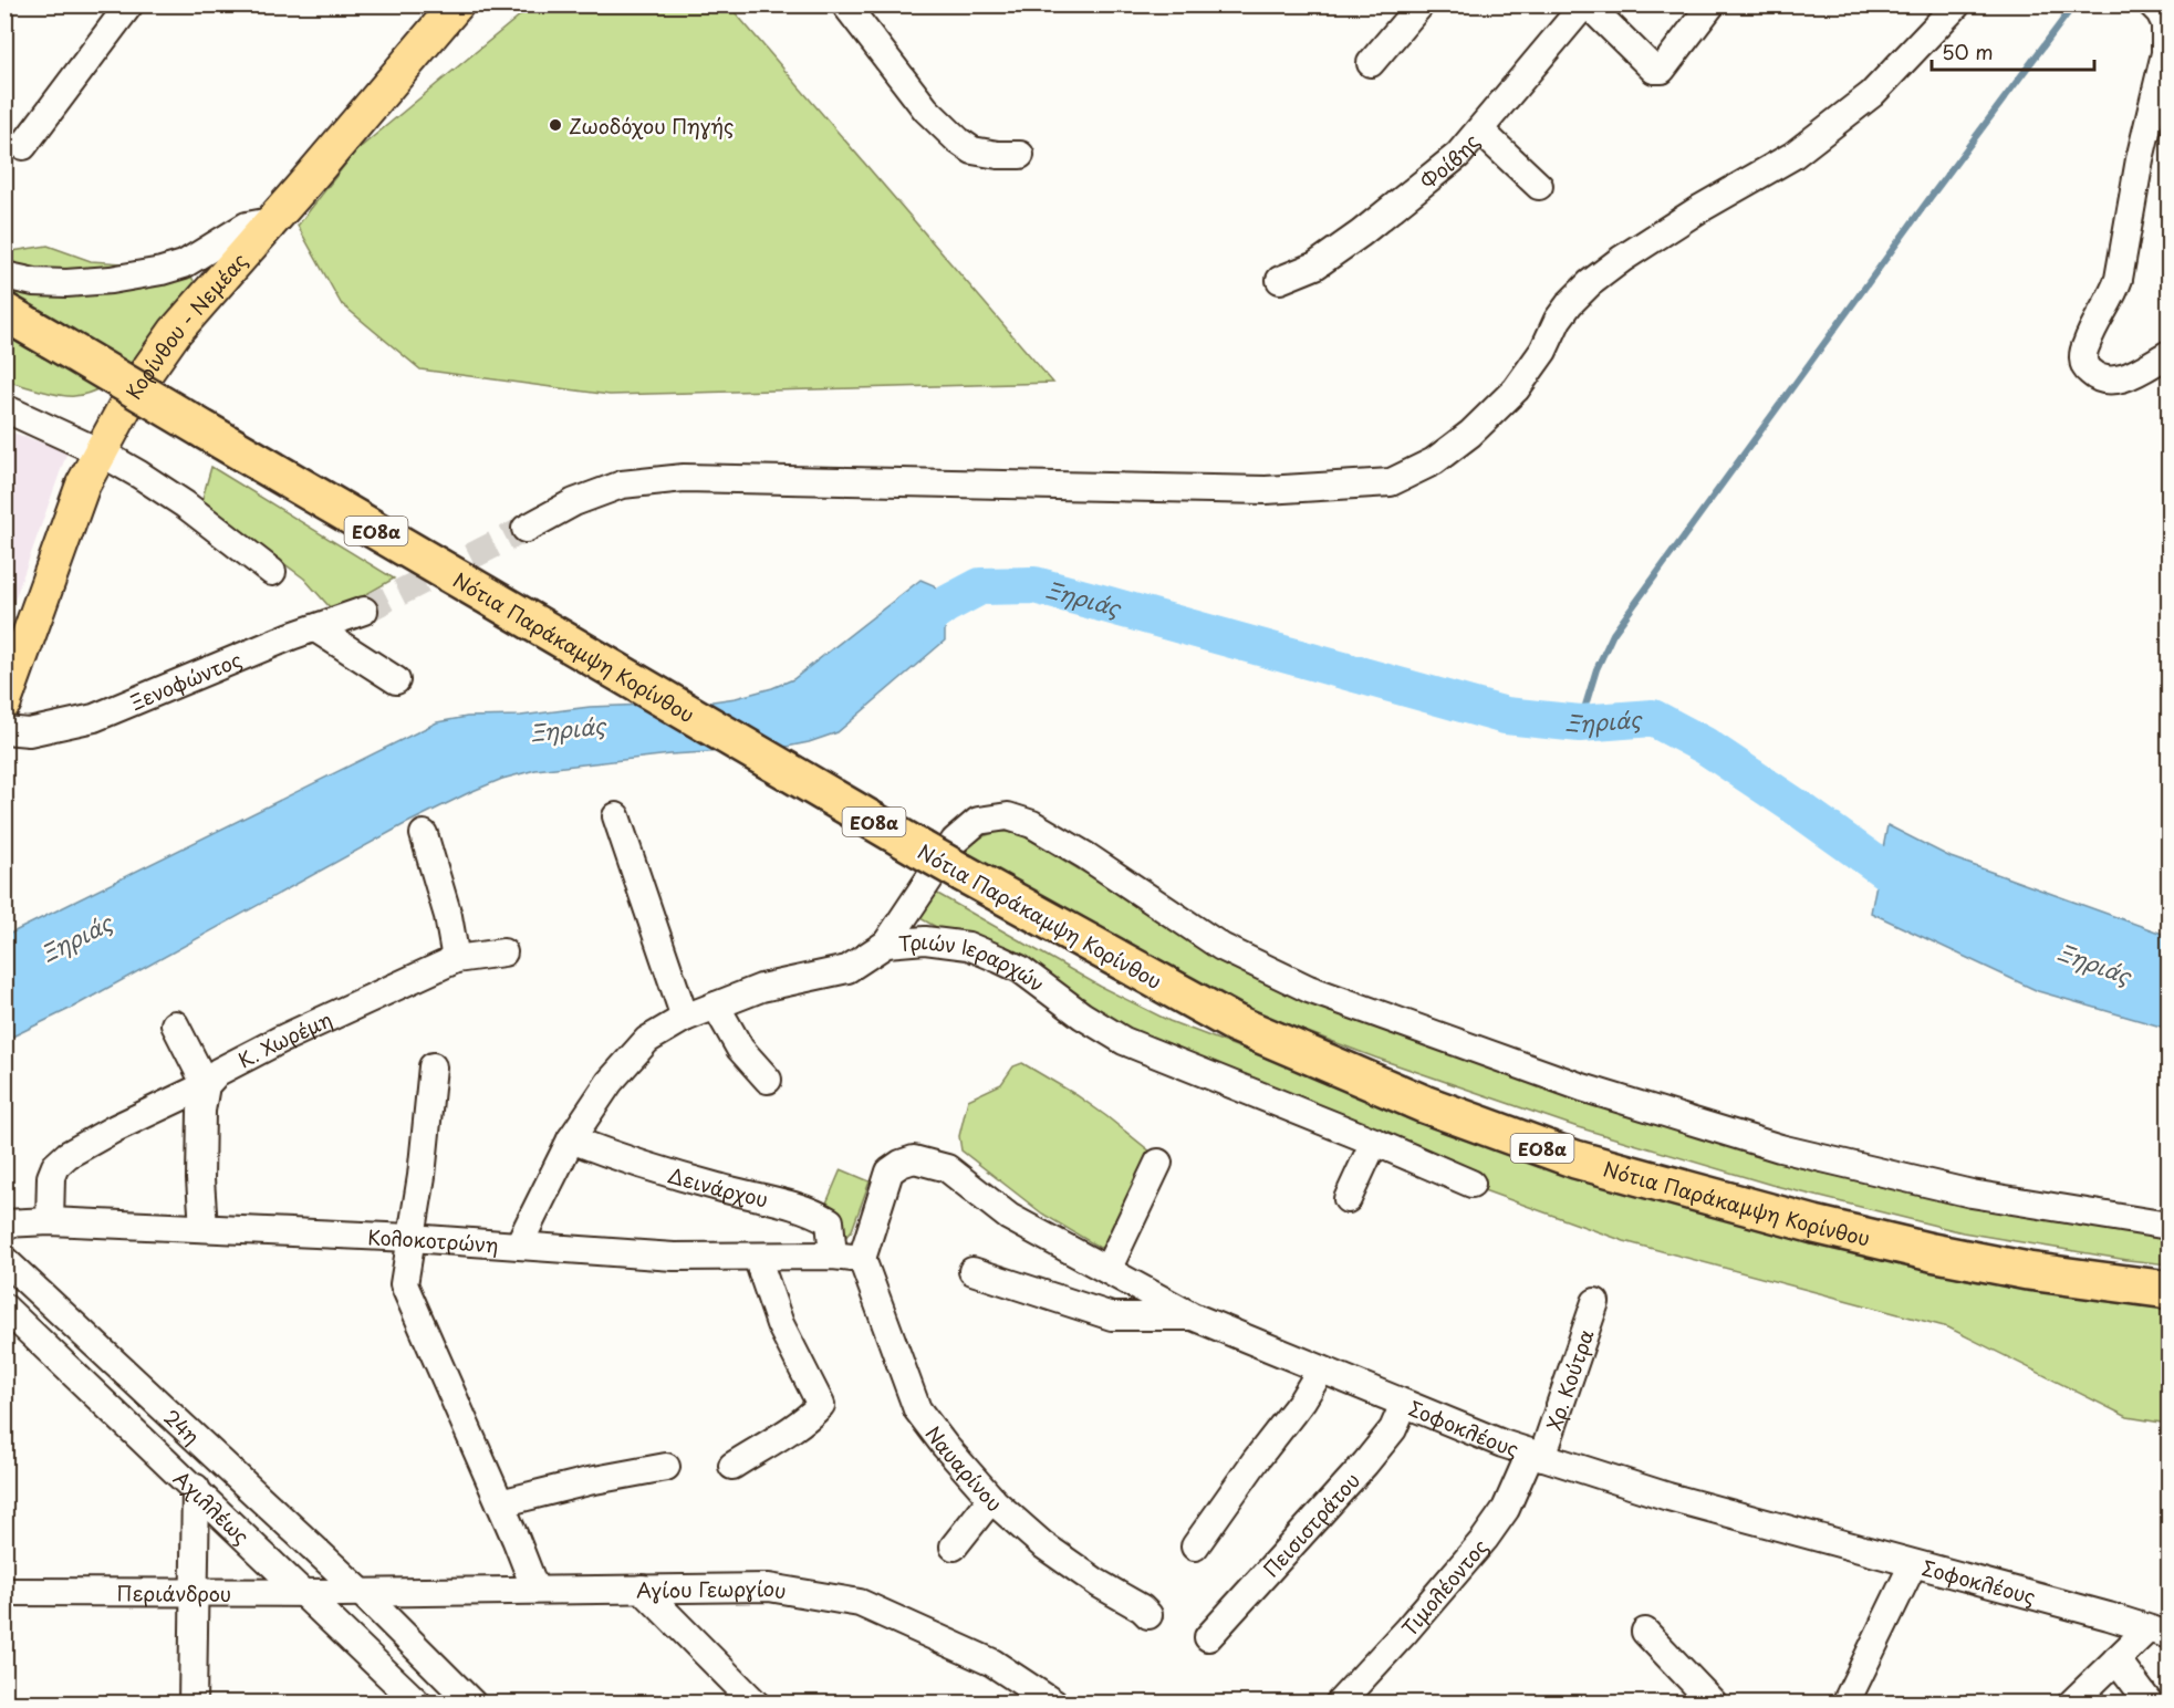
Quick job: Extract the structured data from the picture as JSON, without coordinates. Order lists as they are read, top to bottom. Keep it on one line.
{"streets":{"highway":["ΕΟ8α","Νότια Παράκαμψη Κορίνθου"],"main road":["Κορίνθου - Νεμέας"],"street":["Φοίβης","Ξενοφώντος","Τριών Ιεραρχών","Κ. Χωρέμη","Δεινάρχου","Κολοκοτρώνη","Χρ. Κούτρα","24η","Σοφοκλέους","Ναυαρίνου","Αχιλλέως","Πεισιστράτου","Τιμολέοντος","Αγίου Γεωργίου","Περιάνδρου"]},"crossings":[["Τριών Ιεραρχών","Δεινάρχου"],["Τριών Ιεραρχών","Κολοκοτρώνη"],["Κ. Χωρέμη","Κολοκοτρώνη"],["Δεινάρχου","Κολοκοτρώνη"],["Κολοκοτρώνη","Σοφοκλέους"],["Κολοκοτρώνη","Ναυαρίνου"],["Χρ. Κούτρα","Σοφοκλέους"],["Χρ. Κούτρα","Τιμολέοντος"],["24η","Αγίου Γεωργίου"],["24η","Περιάνδρου"],["Σοφοκλέους","Ναυαρίνου"],["Σοφοκλέους","Πεισιστράτου"],["Σοφοκλέους","Τιμολέοντος"],["Αχιλλέως","Περιάνδρου"],["Αγίου Γεωργίου","Περιάνδρου"]],"water":["Ξηριάς"],"places":["Ζωοδόχου Πηγής"],"scale_bar":"50 m"}
